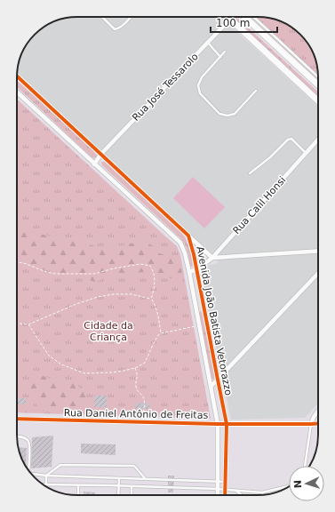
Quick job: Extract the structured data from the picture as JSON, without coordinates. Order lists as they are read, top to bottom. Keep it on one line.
{"streets":{"street":["Rua José Tessarolo","Rua Calil Honsi","Avenida João Batista Vetorazzo","Rua Daniel Antônio de Freitas"]},"crossings":[["Rua José Tessarolo","Avenida João Batista Vetorazzo"],["Rua Calil Honsi","Avenida João Batista Vetorazzo"],["Avenida João Batista Vetorazzo","Rua Daniel Antônio de Freitas"]],"parks":["Cidade da Criança"],"scale_bar":"100 m","north":"left"}
